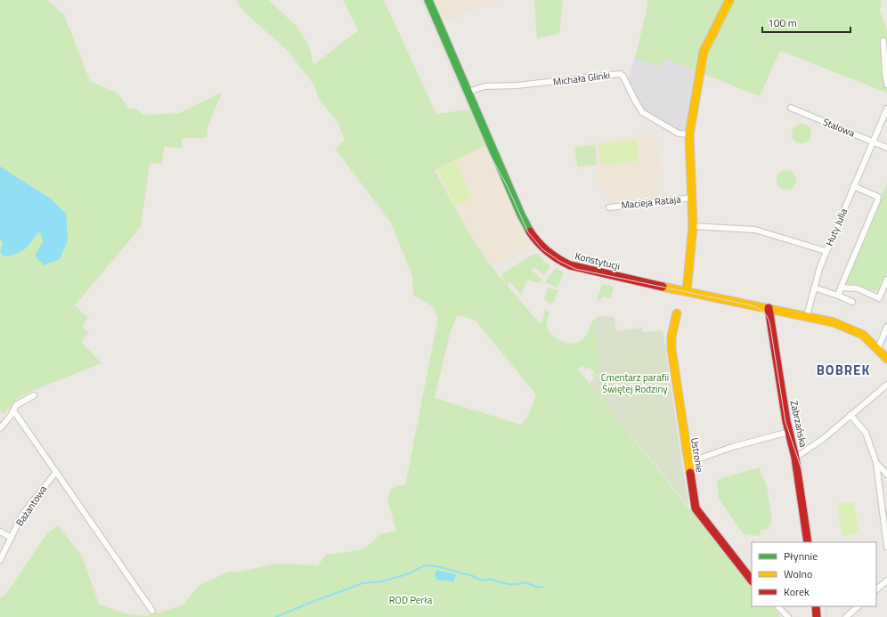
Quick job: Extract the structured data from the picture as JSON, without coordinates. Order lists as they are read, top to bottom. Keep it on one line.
{"streets":{"street":["Michała Glinki","Stalowa","Macieja Rataja","Huty Julia","Konstytucji","Zabrzańska","Ustronie","Bażantowa"]},"crossings":[["Michała Glinki","Konstytucji"],["Stalowa","Huty Julia"],["Huty Julia","Konstytucji"],["Konstytucji","Zabrzańska"]],"districts":["BOBREK"],"parks":["Cmentarz parafii Świętej Rodziny","ROD Perła"],"legend":["Płynnie","Wolno","Korek"],"scale_bar":"100 m"}
